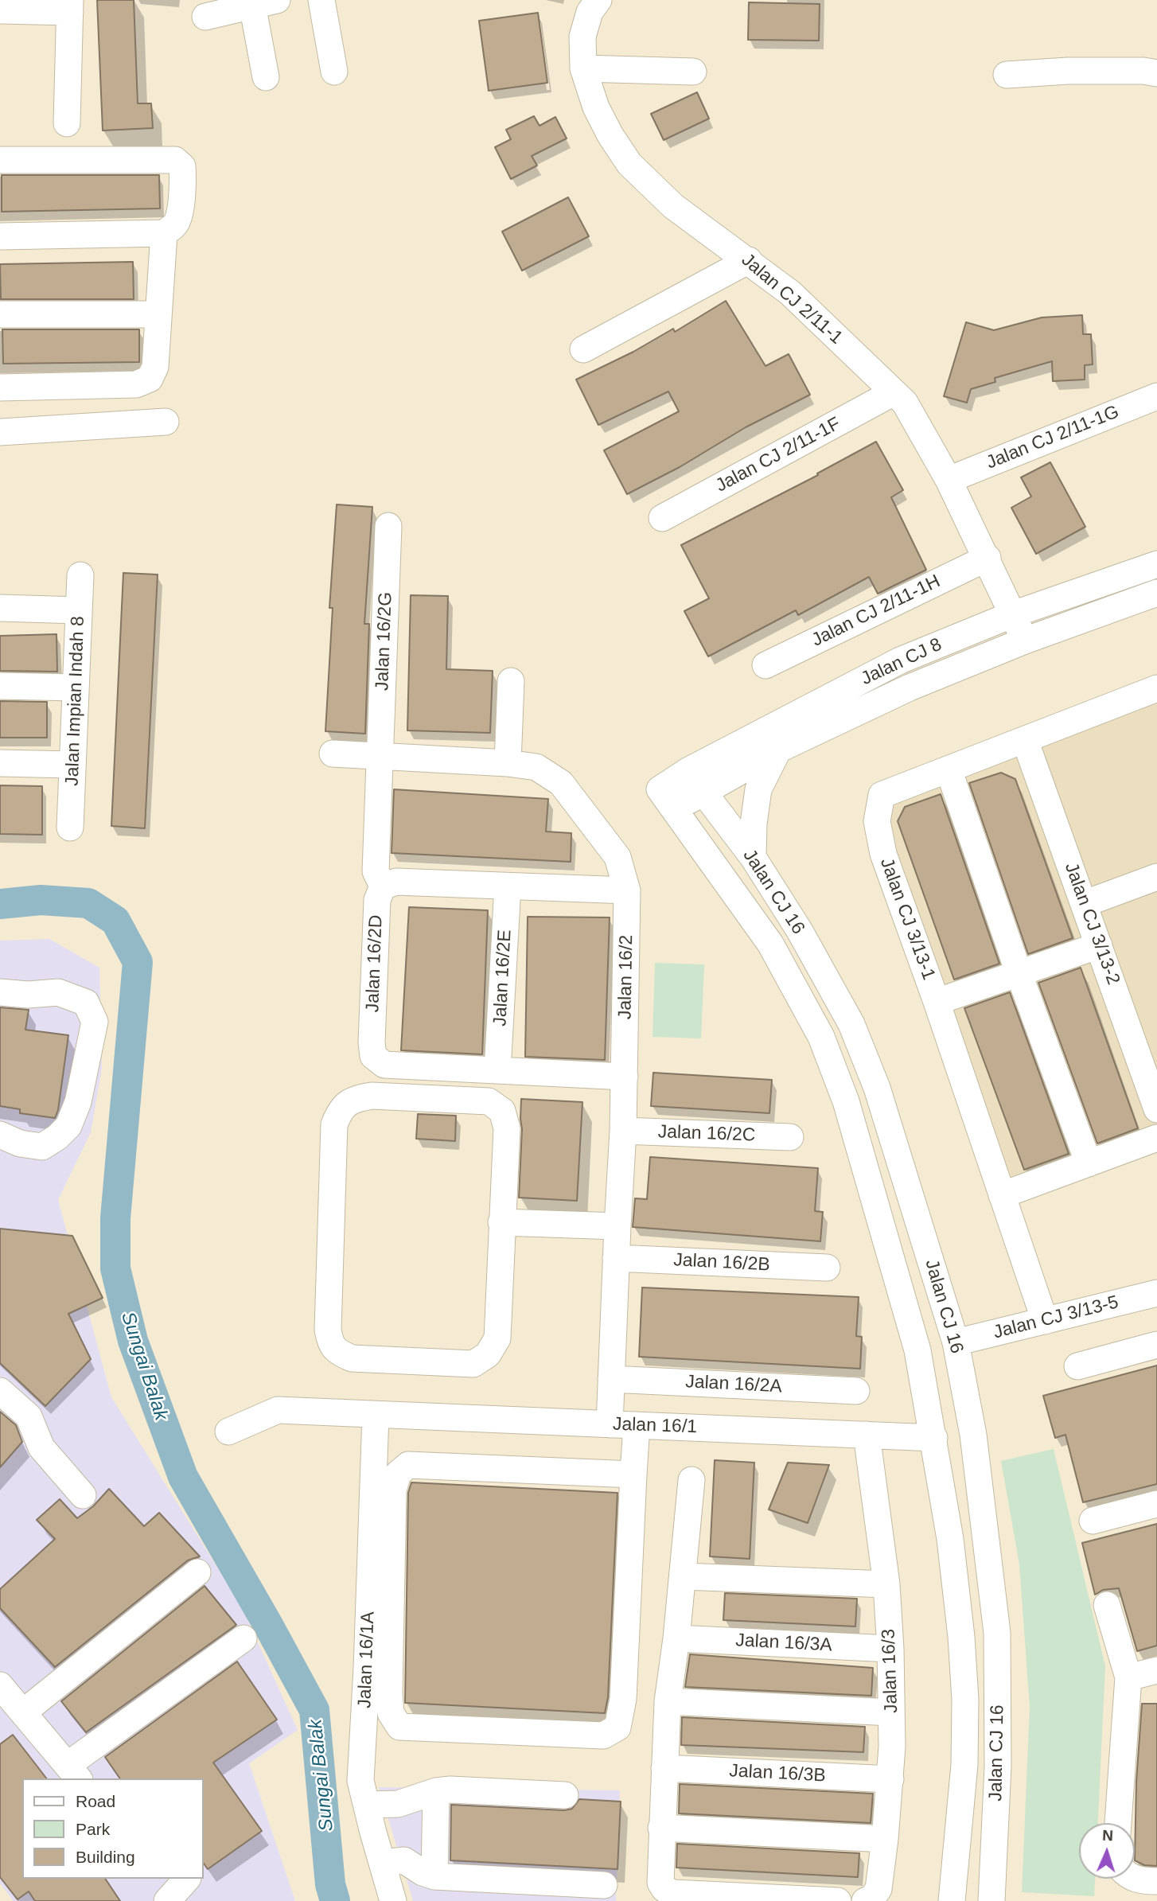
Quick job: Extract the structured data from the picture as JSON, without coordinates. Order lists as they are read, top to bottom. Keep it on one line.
{"streets":{"street":["Jalan CJ 2/11-1","Jalan CJ 2/11-1G","Jalan CJ 2/11-1F","Jalan CJ 2/11-1H","Jalan 16/2G","Jalan CJ 8","Jalan Impian Indah 8","Jalan CJ 16","Jalan CJ 3/13-1","Jalan CJ 3/13-2","Jalan 16/2D","Jalan 16/2","Jalan 16/2E","Jalan 16/2C","Jalan 16/2B","Jalan CJ 3/13-5","Jalan 16/2A","Jalan 16/1","Jalan 16/3A","Jalan 16/1A","Jalan 16/3","Jalan 16/3B"]},"crossings":[["Jalan CJ 2/11-1","Jalan CJ 2/11-1G"],["Jalan CJ 2/11-1","Jalan CJ 2/11-1F"],["Jalan CJ 2/11-1","Jalan CJ 2/11-1H"],["Jalan CJ 2/11-1","Jalan CJ 8"],["Jalan 16/2G","Jalan 16/2D"],["Jalan 16/2G","Jalan 16/2"],["Jalan CJ 8","Jalan CJ 16"],["Jalan CJ 16","Jalan CJ 3/13-5"],["Jalan CJ 16","Jalan 16/1"],["Jalan CJ 3/13-1","Jalan CJ 3/13-2"],["Jalan CJ 3/13-1","Jalan CJ 3/13-5"],["Jalan 16/2D","Jalan 16/2E"],["Jalan 16/2","Jalan 16/2C"],["Jalan 16/2","Jalan 16/2B"],["Jalan 16/2","Jalan 16/2A"],["Jalan 16/2","Jalan 16/1"],["Jalan 16/1","Jalan 16/1A"],["Jalan 16/1","Jalan 16/3"],["Jalan 16/3A","Jalan 16/3"],["Jalan 16/3","Jalan 16/3B"]],"water":["Sungai Balak"],"legend":["Road","Park","Building"],"north":"top"}
